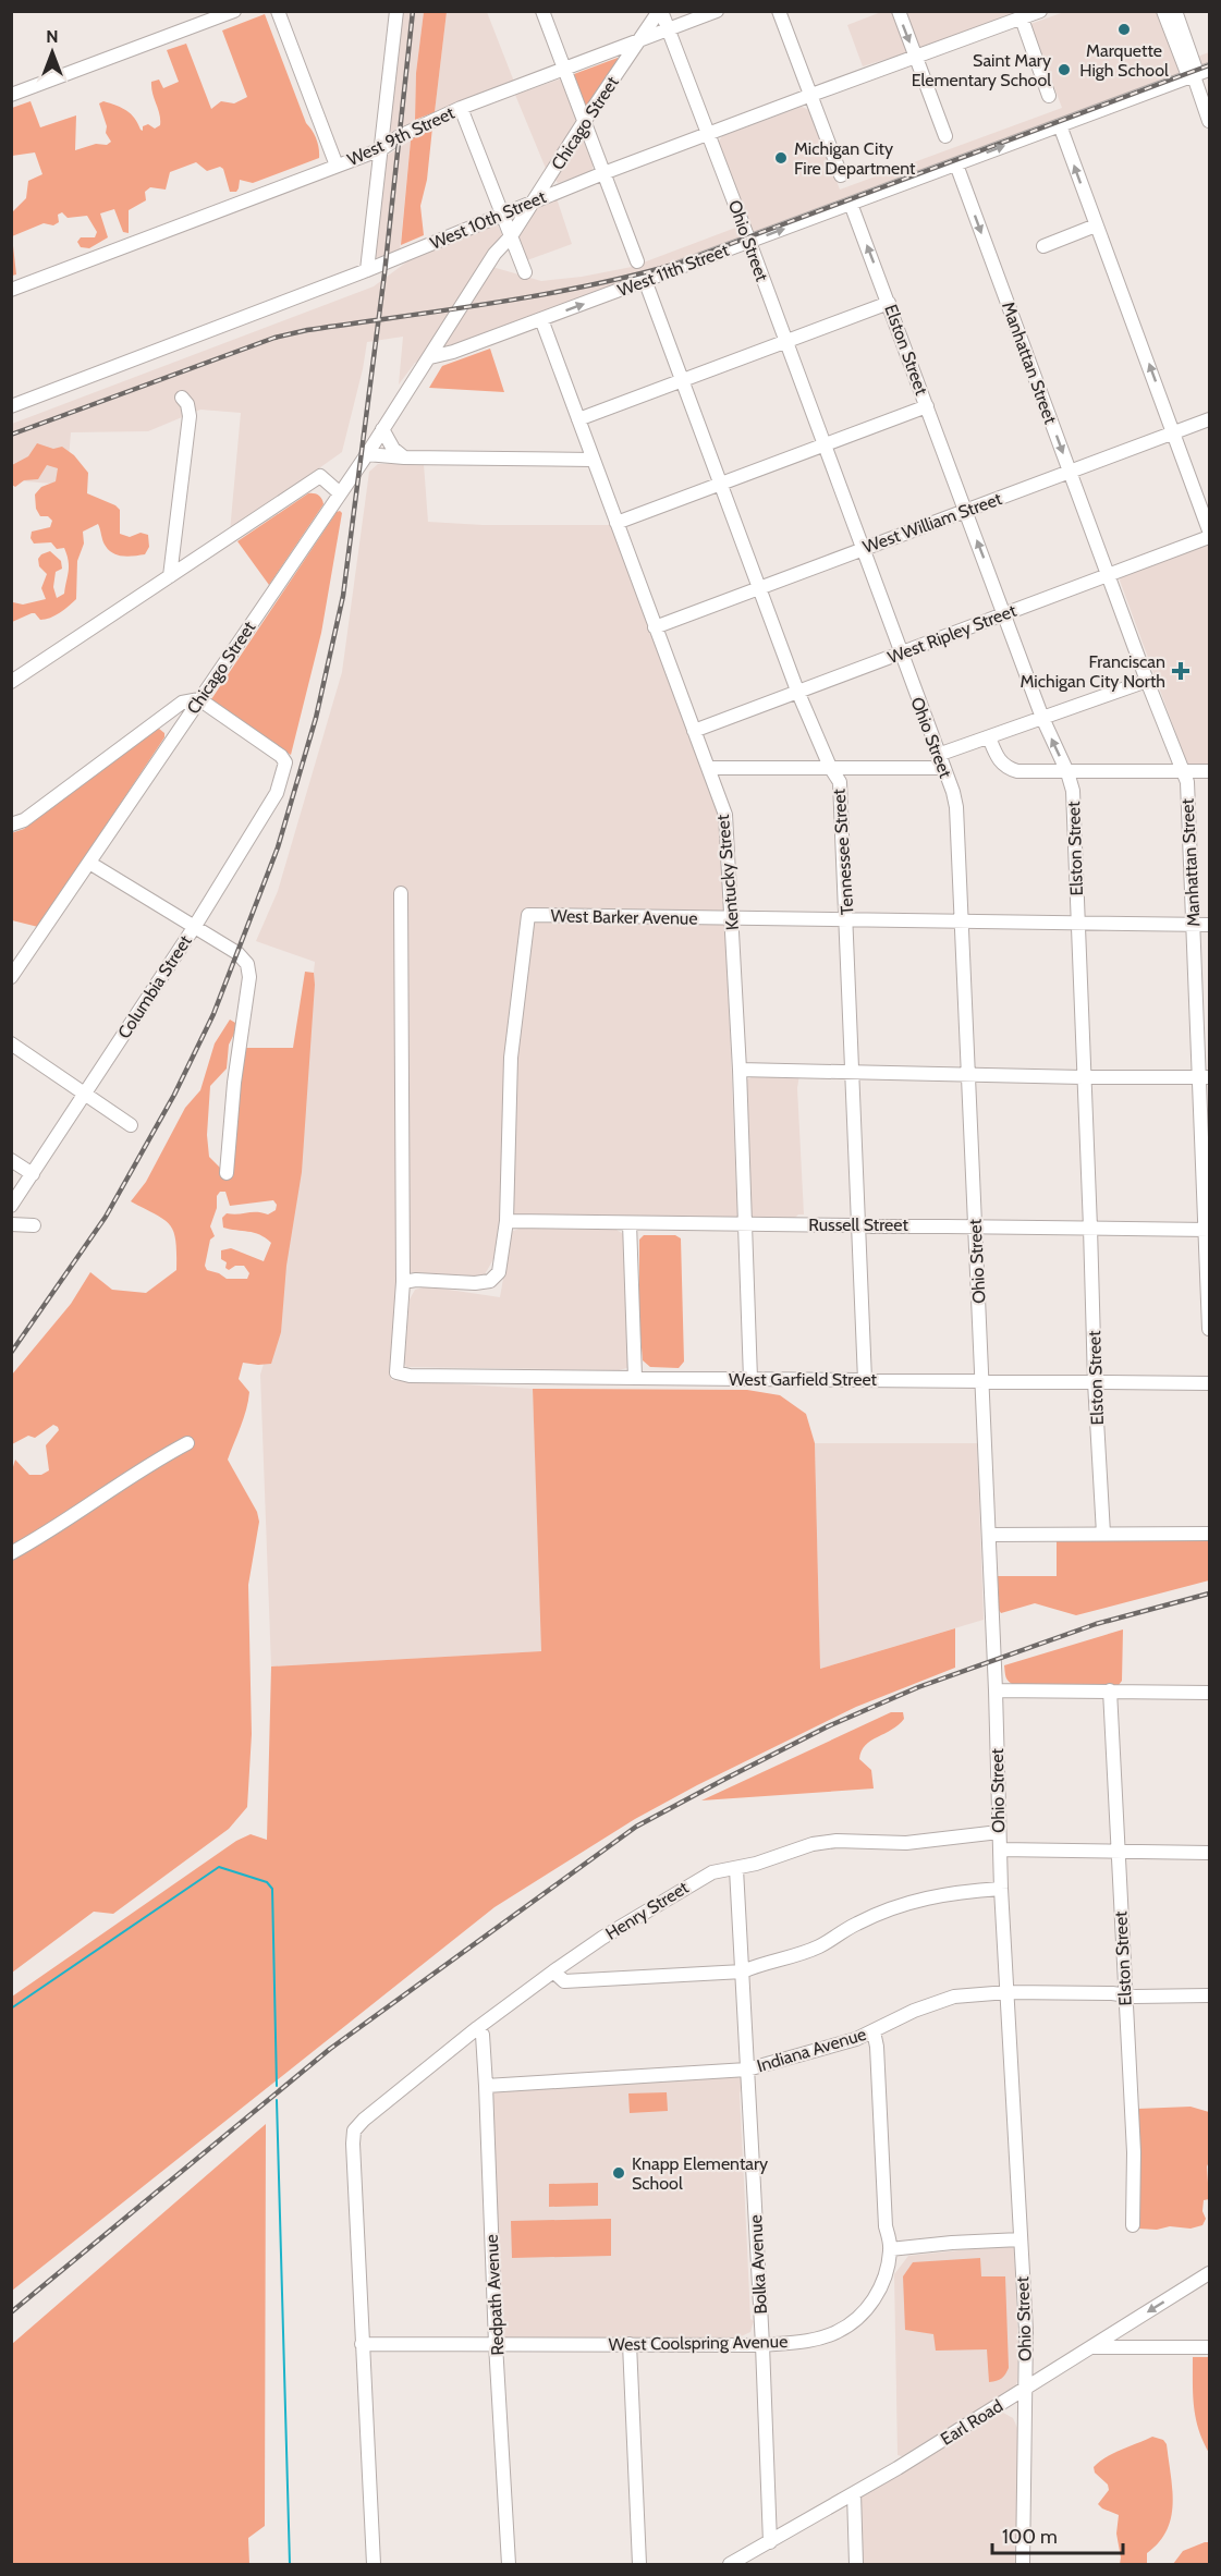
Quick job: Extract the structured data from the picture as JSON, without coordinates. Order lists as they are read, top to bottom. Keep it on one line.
{"streets":{"street":["Chicago Street","West 9th Street","West 10th Street","Ohio Street","West 11th Street","Elston Street","Manhattan Street","West William Street","West Ripley Street","Tennessee Street","Kentucky Street","West Barker Avenue","Columbia Street","Russell Street","West Garfield Street","Henry Street","Indiana Avenue","Bolka Avenue","Redpath Avenue","West Coolspring Avenue","Earl Road"]},"crossings":[["Chicago Street","West 9th Street"],["Chicago Street","West 10th Street"],["Chicago Street","Ohio Street"],["Chicago Street","West 11th Street"],["Chicago Street","Columbia Street"],["West 9th Street","Ohio Street"],["West 10th Street","Ohio Street"],["Ohio Street","West 11th Street"],["Ohio Street","West William Street"],["Ohio Street","West Ripley Street"],["Ohio Street","West Barker Avenue"],["Ohio Street","Russell Street"],["Ohio Street","West Garfield Street"],["Ohio Street","Henry Street"],["Ohio Street","Indiana Avenue"],["Ohio Street","Earl Road"],["West 11th Street","Elston Street"],["West 11th Street","Manhattan Street"],["West 11th Street","Tennessee Street"],["West 11th Street","Kentucky Street"],["Elston Street","West William Street"],["Elston Street","West Ripley Street"],["Elston Street","West Barker Avenue"],["Elston Street","Russell Street"],["Elston Street","West Garfield Street"],["Elston Street","Indiana Avenue"],["Manhattan Street","West William Street"],["Manhattan Street","West Ripley Street"],["Manhattan Street","West Barker Avenue"],["Manhattan Street","Russell Street"],["West William Street","Tennessee Street"],["West William Street","Kentucky Street"],["West Ripley Street","Tennessee Street"],["West Ripley Street","Kentucky Street"],["Tennessee Street","West Barker Avenue"],["Tennessee Street","Russell Street"],["Tennessee Street","West Garfield Street"],["Kentucky Street","West Barker Avenue"],["Kentucky Street","Russell Street"],["Kentucky Street","West Garfield Street"],["West Barker Avenue","Russell Street"],["West Barker Avenue","West Garfield Street"],["Henry Street","Bolka Avenue"],["Henry Street","Redpath Avenue"],["Henry Street","West Coolspring Avenue"],["Indiana Avenue","Bolka Avenue"],["Indiana Avenue","Redpath Avenue"],["Bolka Avenue","West Coolspring Avenue"],["Bolka Avenue","Earl Road"],["Redpath Avenue","West Coolspring Avenue"]],"places":{"other":["Marquette High School","Saint Mary Elementary School","Michigan City Fire Department","Knapp Elementary School"],"health":["Franciscan Michigan City North"]},"scale_bar":"100 m","north":"top"}
